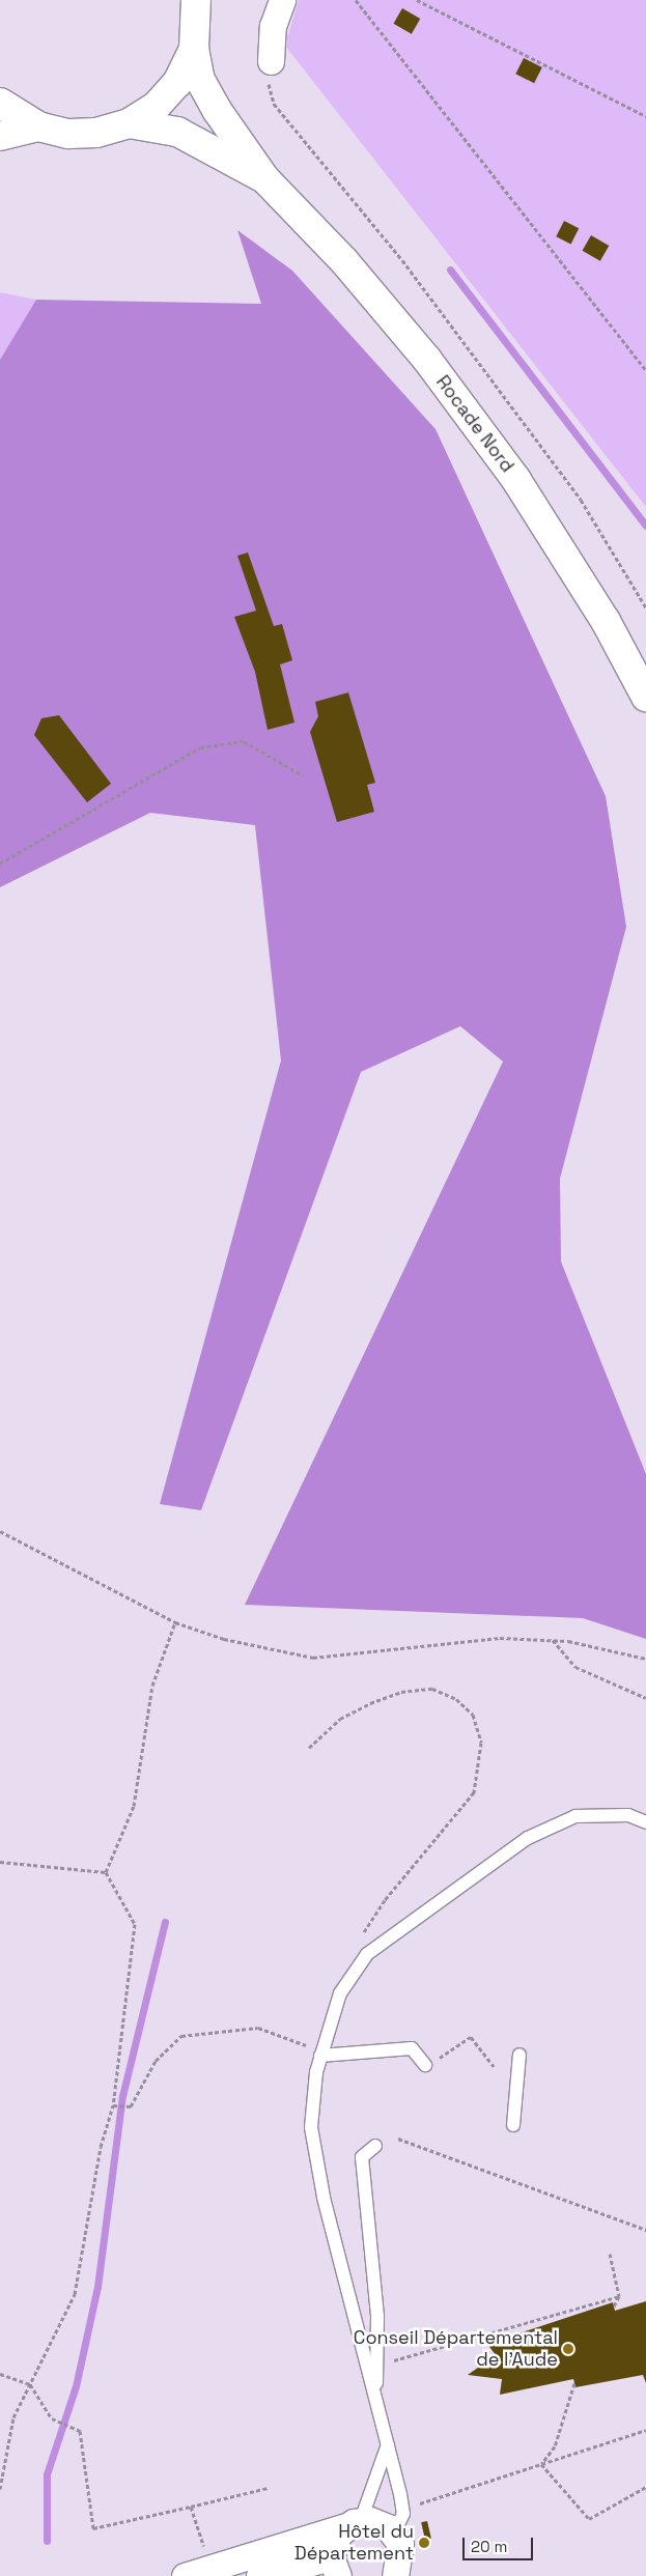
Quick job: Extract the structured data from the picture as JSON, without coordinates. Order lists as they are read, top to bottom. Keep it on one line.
{"streets":{"main road":["Rocade Nord"]},"places":["Conseil Départemental de l'Aude","Hôtel du Département"],"scale_bar":"20 m"}
